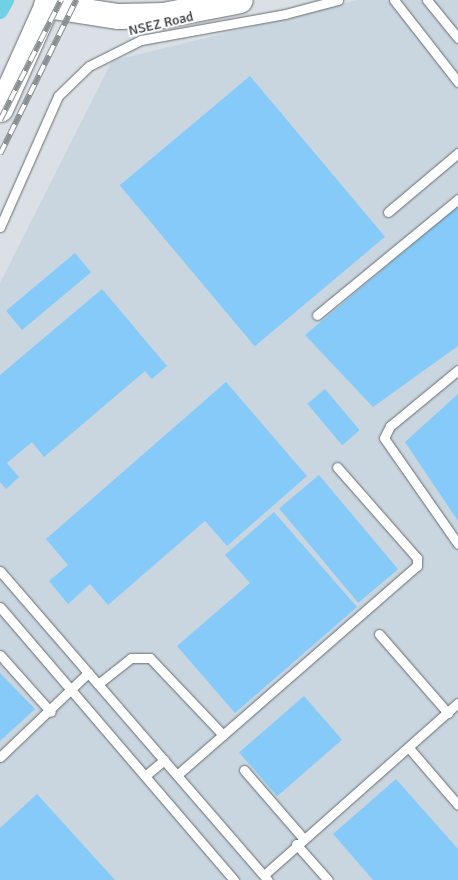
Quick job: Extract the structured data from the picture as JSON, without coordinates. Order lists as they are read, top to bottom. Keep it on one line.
{"streets":{"lane":["NSEZ Road"]}}
